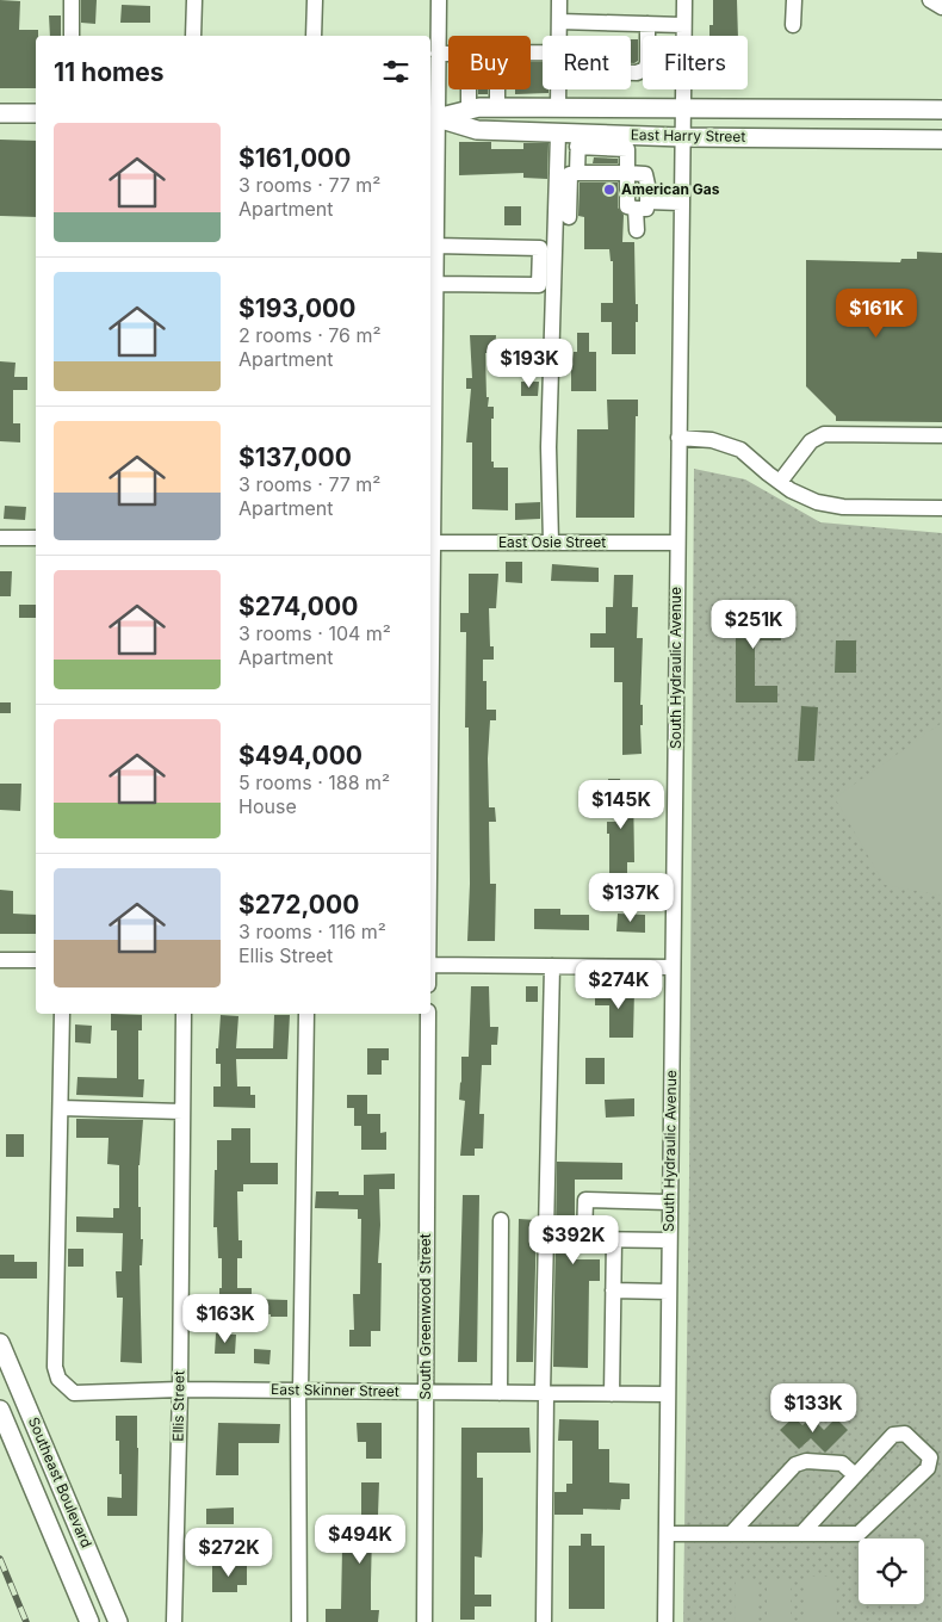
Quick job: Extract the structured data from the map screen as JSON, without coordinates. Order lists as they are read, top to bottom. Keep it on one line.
{"streets":{"main road":["East Harry Street","Southeast Boulevard"],"street":["East Osie Street","South Hydraulic Avenue","South Greenwood Street","East Skinner Street","Ellis Street"]},"crossings":[["East Harry Street","South Hydraulic Avenue"],["East Osie Street","South Hydraulic Avenue"],["South Hydraulic Avenue","East Skinner Street"],["South Greenwood Street","East Skinner Street"],["East Skinner Street","Ellis Street"]],"places":["American Gas"],"page":{"chip":["Buy","Rent","Filters"],"heading":"11 homes","list":[{"name":"$161,000","note":"3 rooms · 77 m² · Apartment"},{"name":"$193,000","note":"2 rooms · 76 m² · Apartment"},{"name":"$137,000","note":"3 rooms · 77 m² · Apartment"},{"name":"$274,000","note":"3 rooms · 104 m² · Apartment"},{"name":"$494,000","note":"5 rooms · 188 m² · House"},{"name":"$272,000","note":"3 rooms · 116 m² · Ellis Street"}],"price":["$161K","$193K","$251K","$145K","$137K","$274K","$392K","$163K","$133K","$494K","$272K"]}}
